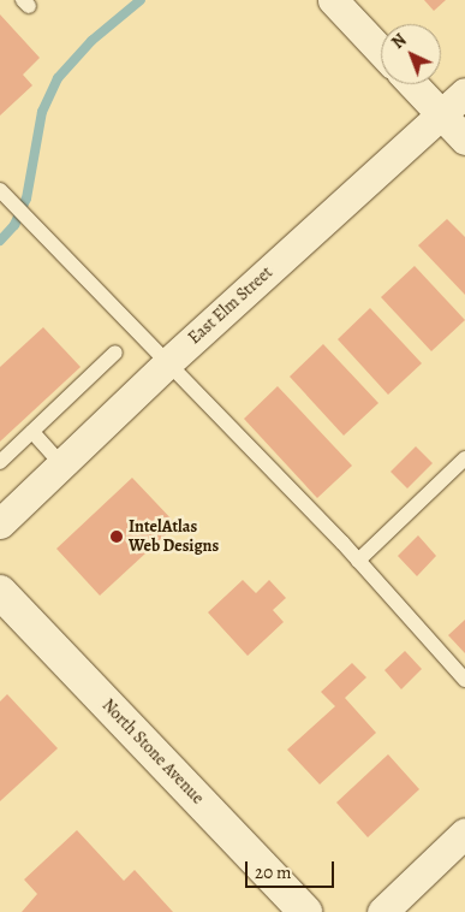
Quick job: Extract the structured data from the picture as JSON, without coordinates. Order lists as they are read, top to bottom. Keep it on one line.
{"streets":{"main road":["North Stone Avenue"],"street":["East Elm Street"]},"places":["IntelAtlas Web Designs"],"scale_bar":"20 m","north":"top left"}
